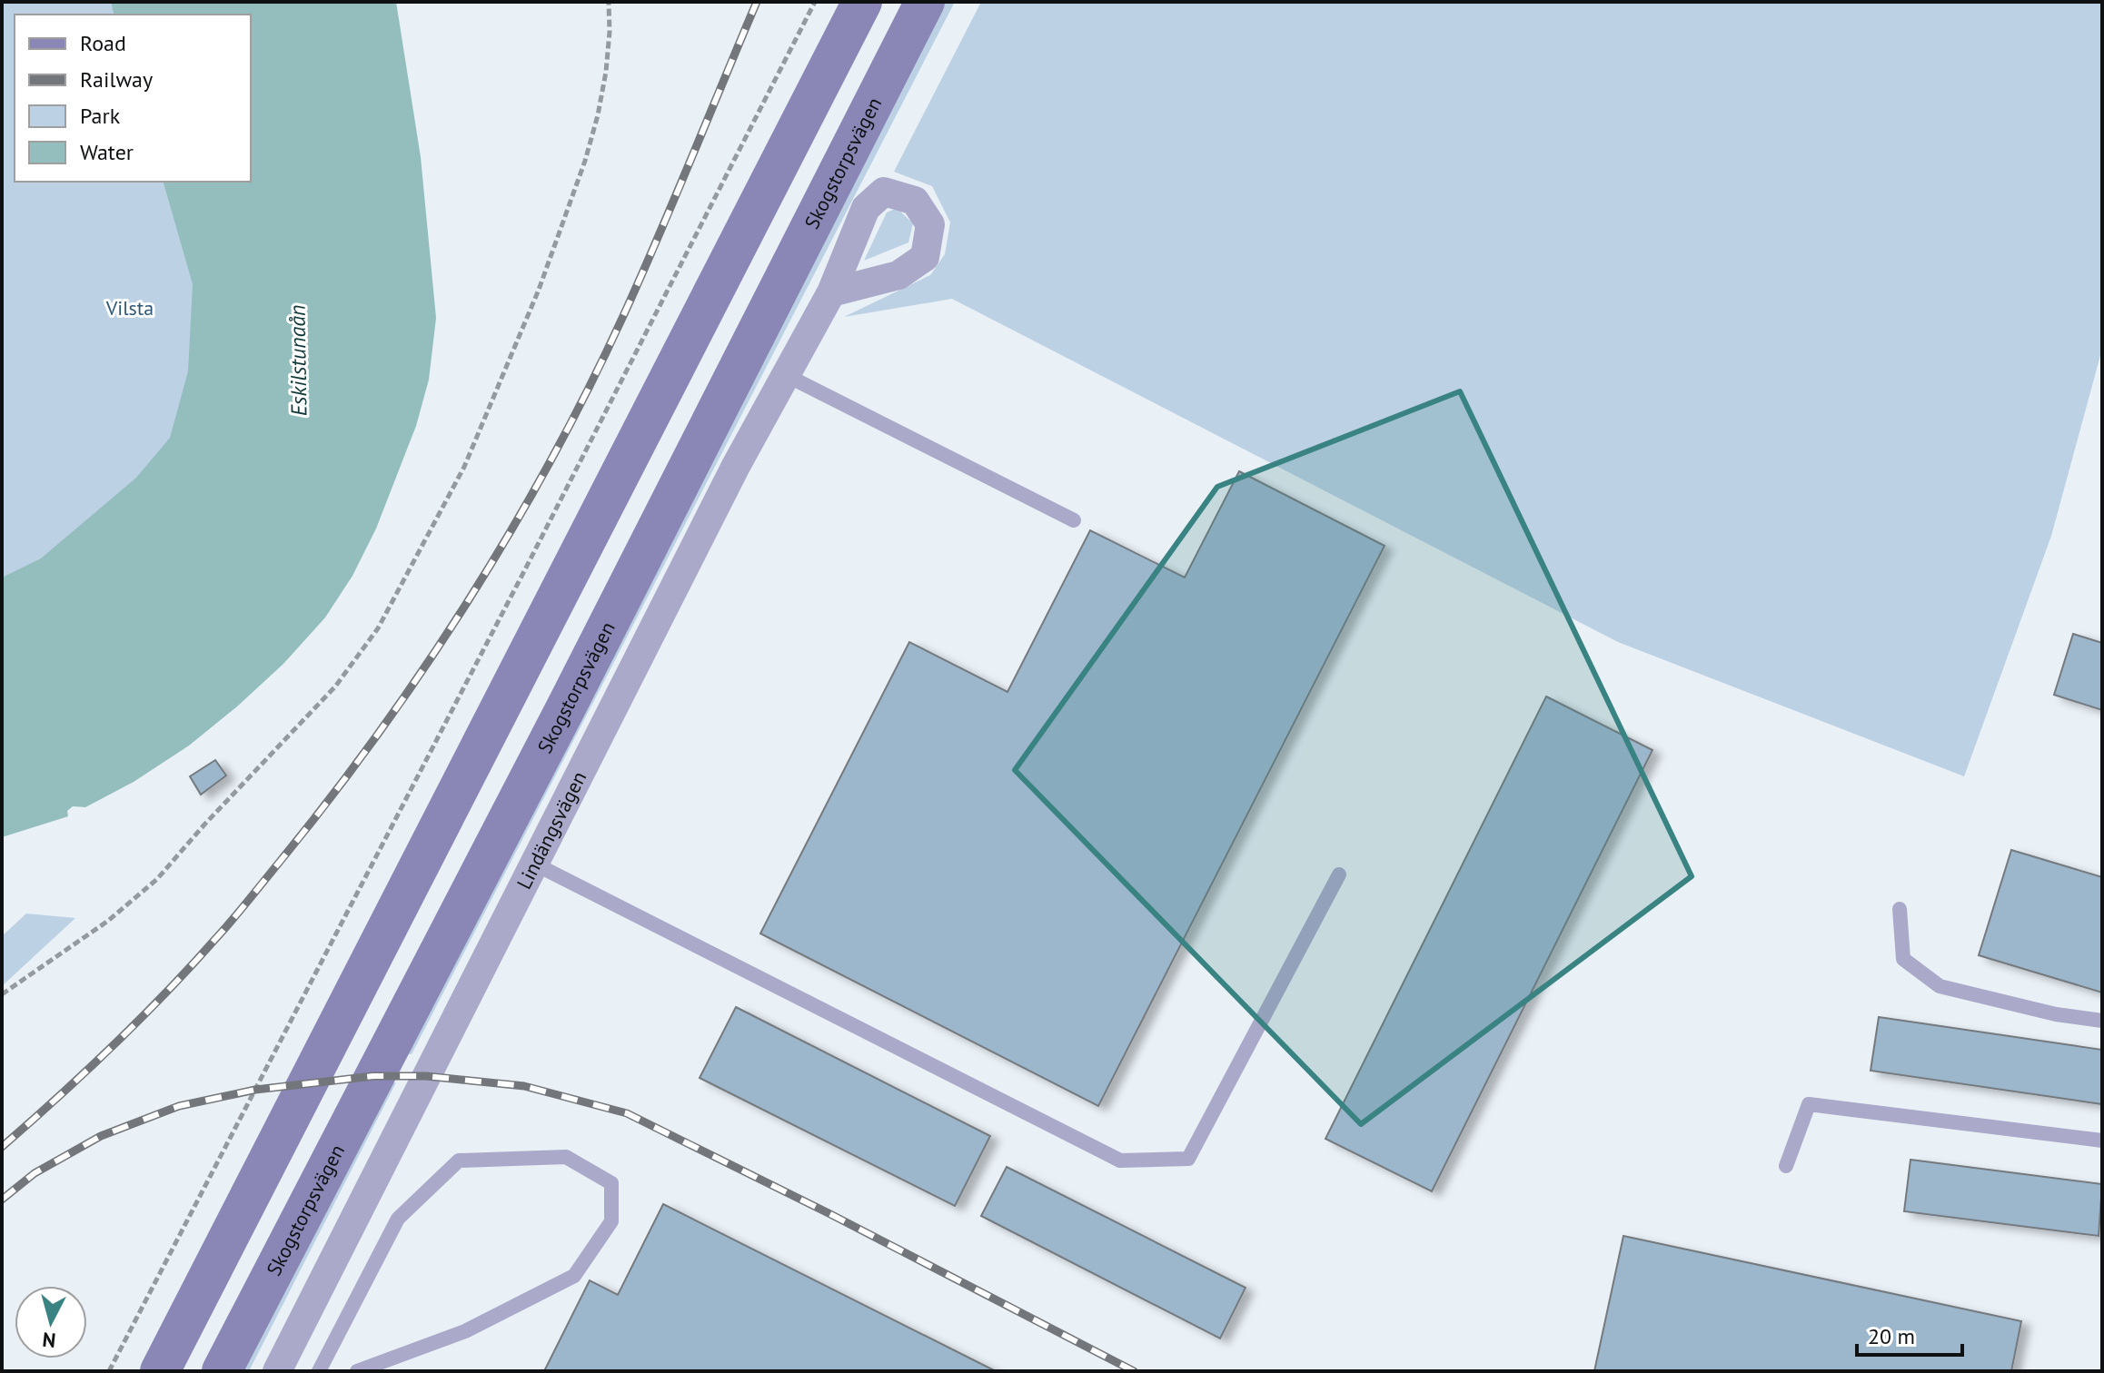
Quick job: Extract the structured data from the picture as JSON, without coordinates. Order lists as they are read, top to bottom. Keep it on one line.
{"streets":{"main road":["Skogstorpsvägen"],"street":["Lindängsvägen"]},"water":["Eskilstunaån"],"parks":["Vilsta"],"legend":["Road","Railway","Park","Water"],"scale_bar":"20 m","north":"bottom"}
